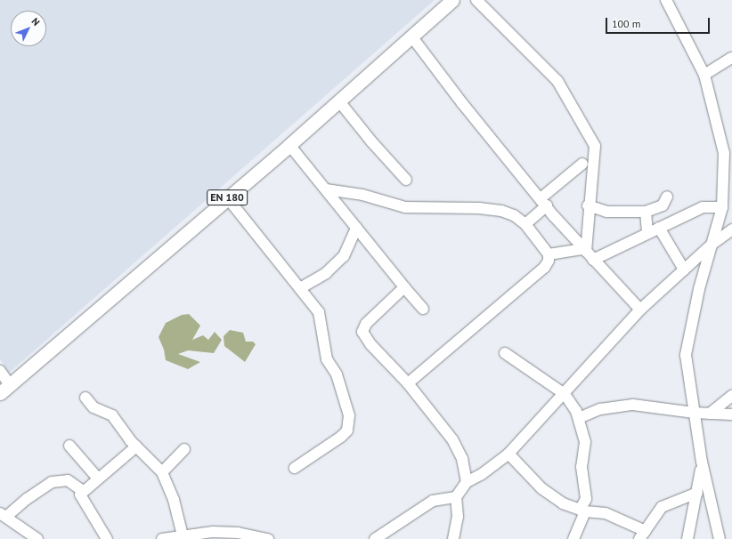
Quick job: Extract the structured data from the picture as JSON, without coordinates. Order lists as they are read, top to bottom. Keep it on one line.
{"streets":{"main road":["EN 180"]},"scale_bar":"100 m","north":"top right"}
